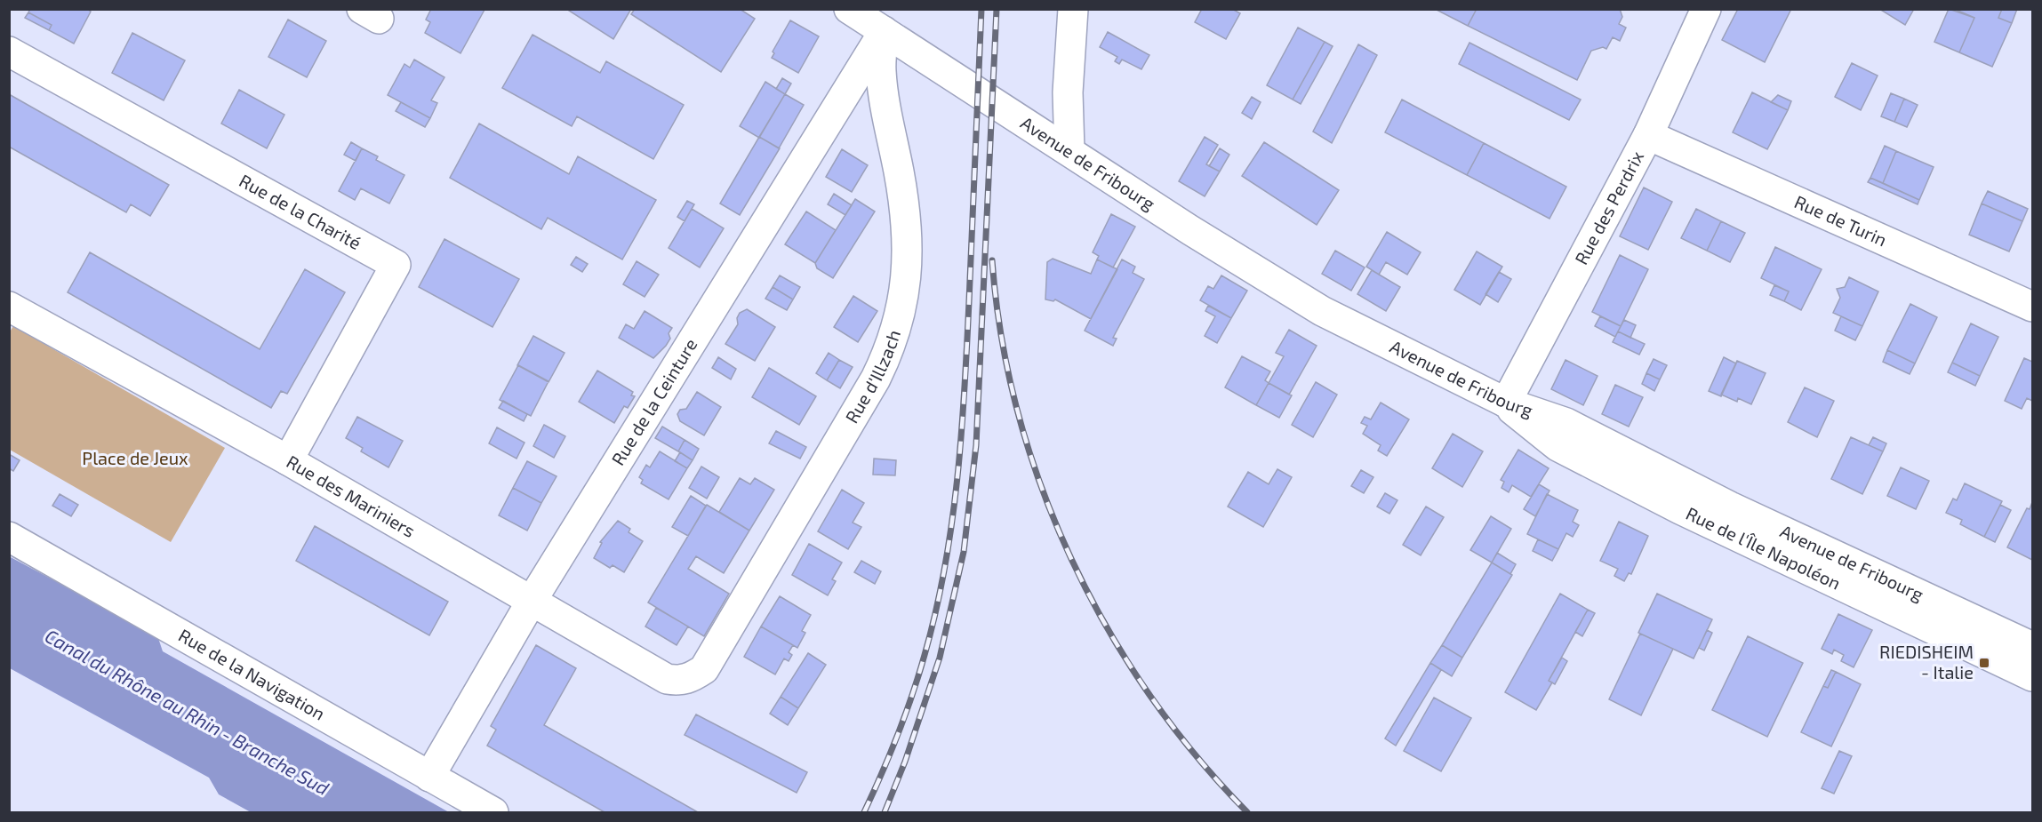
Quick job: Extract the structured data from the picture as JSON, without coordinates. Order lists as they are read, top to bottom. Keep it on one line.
{"streets":{"street":["Avenue de Fribourg","Rue des Perdrix","Rue de la Charité","Rue de Turin","Rue d'Illzach","Rue de la Ceinture","Rue des Mariniers","Rue de l'Île Napoléon","Rue de la Navigation"]},"crossings":[["Avenue de Fribourg","Rue des Perdrix"],["Avenue de Fribourg","Rue d'Illzach"],["Avenue de Fribourg","Rue de la Ceinture"],["Avenue de Fribourg","Rue de l'Île Napoléon"],["Rue des Perdrix","Rue de Turin"],["Rue des Perdrix","Rue de l'Île Napoléon"],["Rue de la Charité","Rue des Mariniers"],["Rue d'Illzach","Rue de la Ceinture"],["Rue d'Illzach","Rue des Mariniers"],["Rue de la Ceinture","Rue des Mariniers"],["Rue de la Ceinture","Rue de la Navigation"]],"water":["Canal du Rhône au Rhin - Branche Sud"],"parks":["Place de Jeux"],"places":{"transit":["RIEDISHEIM - Italie"]}}
